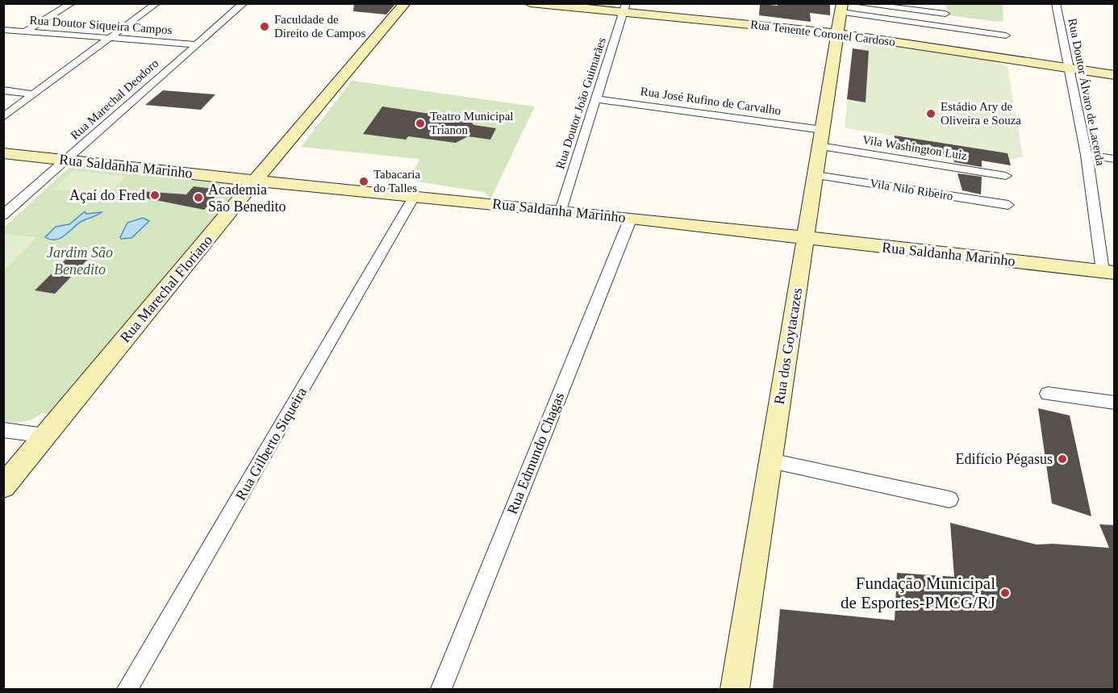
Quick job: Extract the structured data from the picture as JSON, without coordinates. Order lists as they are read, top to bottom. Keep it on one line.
{"streets":{"main road":["Rua Tenente Coronel Cardoso","Rua Saldanha Marinho","Rua Marechal Floriano","Rua dos Goytacazes"],"street":["Rua Doutor Siqueira Campos","Rua Doutor Álvaro de Lacerda","Rua Marechal Deodoro","Rua José Rufino de Carvalho","Rua Doutor João Guimarães","Vila Washington Luiz","Vila Nilo Ribeiro","Rua Gilberto Siqueira","Rua Edmundo Chagas"]},"crossings":[["Rua Doutor Siqueira Campos","Rua Marechal Deodoro"],["Rua Tenente Coronel Cardoso","Rua Doutor Álvaro de Lacerda"],["Rua Tenente Coronel Cardoso","Rua Doutor João Guimarães"],["Rua Tenente Coronel Cardoso","Rua dos Goytacazes"],["Rua Doutor Álvaro de Lacerda","Rua Saldanha Marinho"],["Rua Marechal Deodoro","Rua Saldanha Marinho"],["Rua José Rufino de Carvalho","Rua Doutor João Guimarães"],["Rua José Rufino de Carvalho","Vila Washington Luiz"],["Rua José Rufino de Carvalho","Rua dos Goytacazes"],["Rua Doutor João Guimarães","Rua Saldanha Marinho"],["Vila Washington Luiz","Rua dos Goytacazes"],["Rua Saldanha Marinho","Rua Marechal Floriano"],["Rua Saldanha Marinho","Rua dos Goytacazes"],["Rua Saldanha Marinho","Rua Gilberto Siqueira"],["Rua Saldanha Marinho","Rua Edmundo Chagas"],["Vila Nilo Ribeiro","Rua dos Goytacazes"]],"parks":["Jardim São Benedito"],"places":["Faculdade de Direito de Campos","Estádio Ary de Oliveira e Souza","Teatro Municipal Trianon","Tabacaria do Talles","Açaí do Fred","Academia São Benedito","Edifício Pégasus","Fundação Municipal de Esportes-PMCG/RJ"]}
